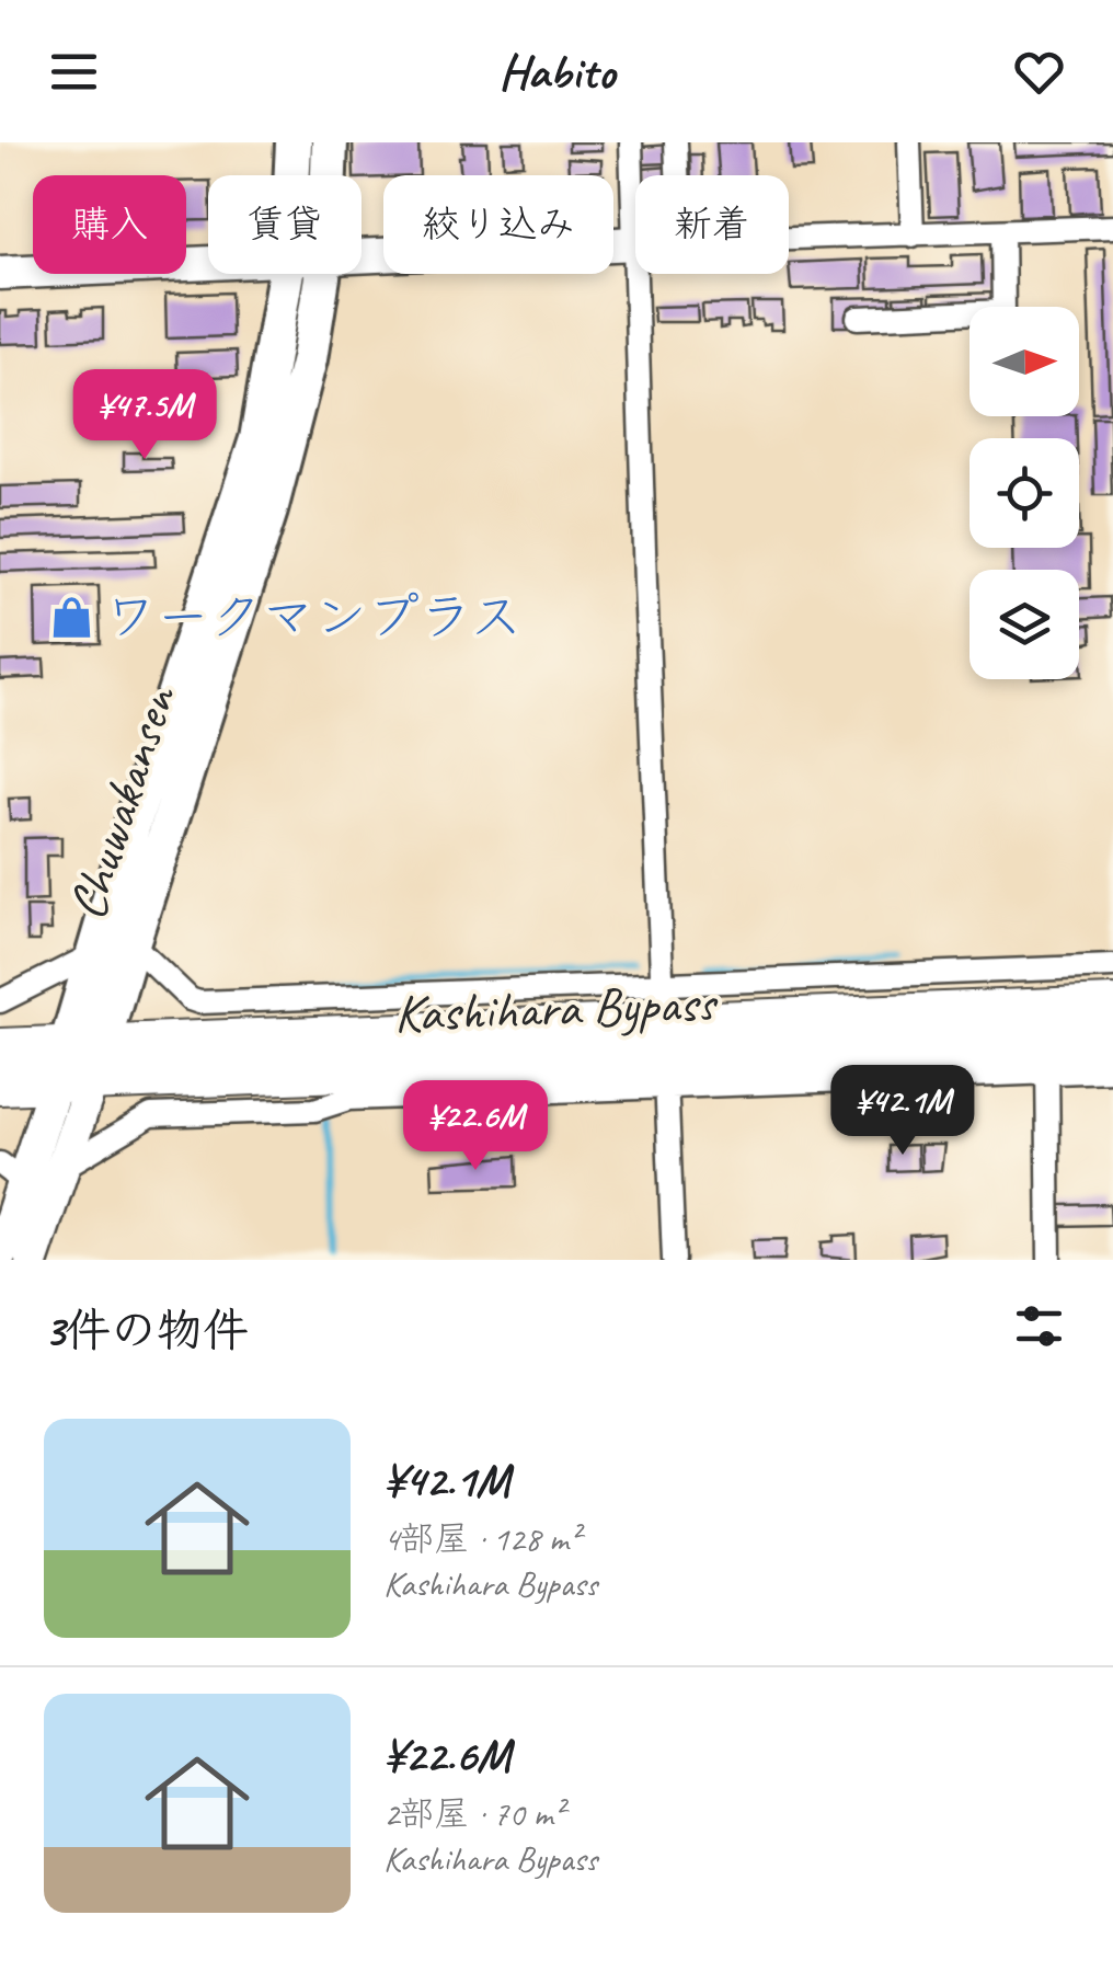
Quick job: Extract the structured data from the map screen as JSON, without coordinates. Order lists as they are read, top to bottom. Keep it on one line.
{"streets":{"highway":["Kashihara Bypass"],"main road":["Chuwakansen"]},"crossings":[["Chuwakansen","Kashihara Bypass"]],"places":{"shop":["ワークマンプラス"]},"north":"right","page":{"header":"Habito","chip":["購入","賃貸","絞り込み","新着"],"price":["¥47.5M","¥42.1M","¥22.6M"],"heading":"3件の物件","list":[{"name":"¥42.1M","note":"4部屋 · 128 m² · Kashihara Bypass"},{"name":"¥22.6M","note":"2部屋 · 70 m² · Kashihara Bypass"}]}}
